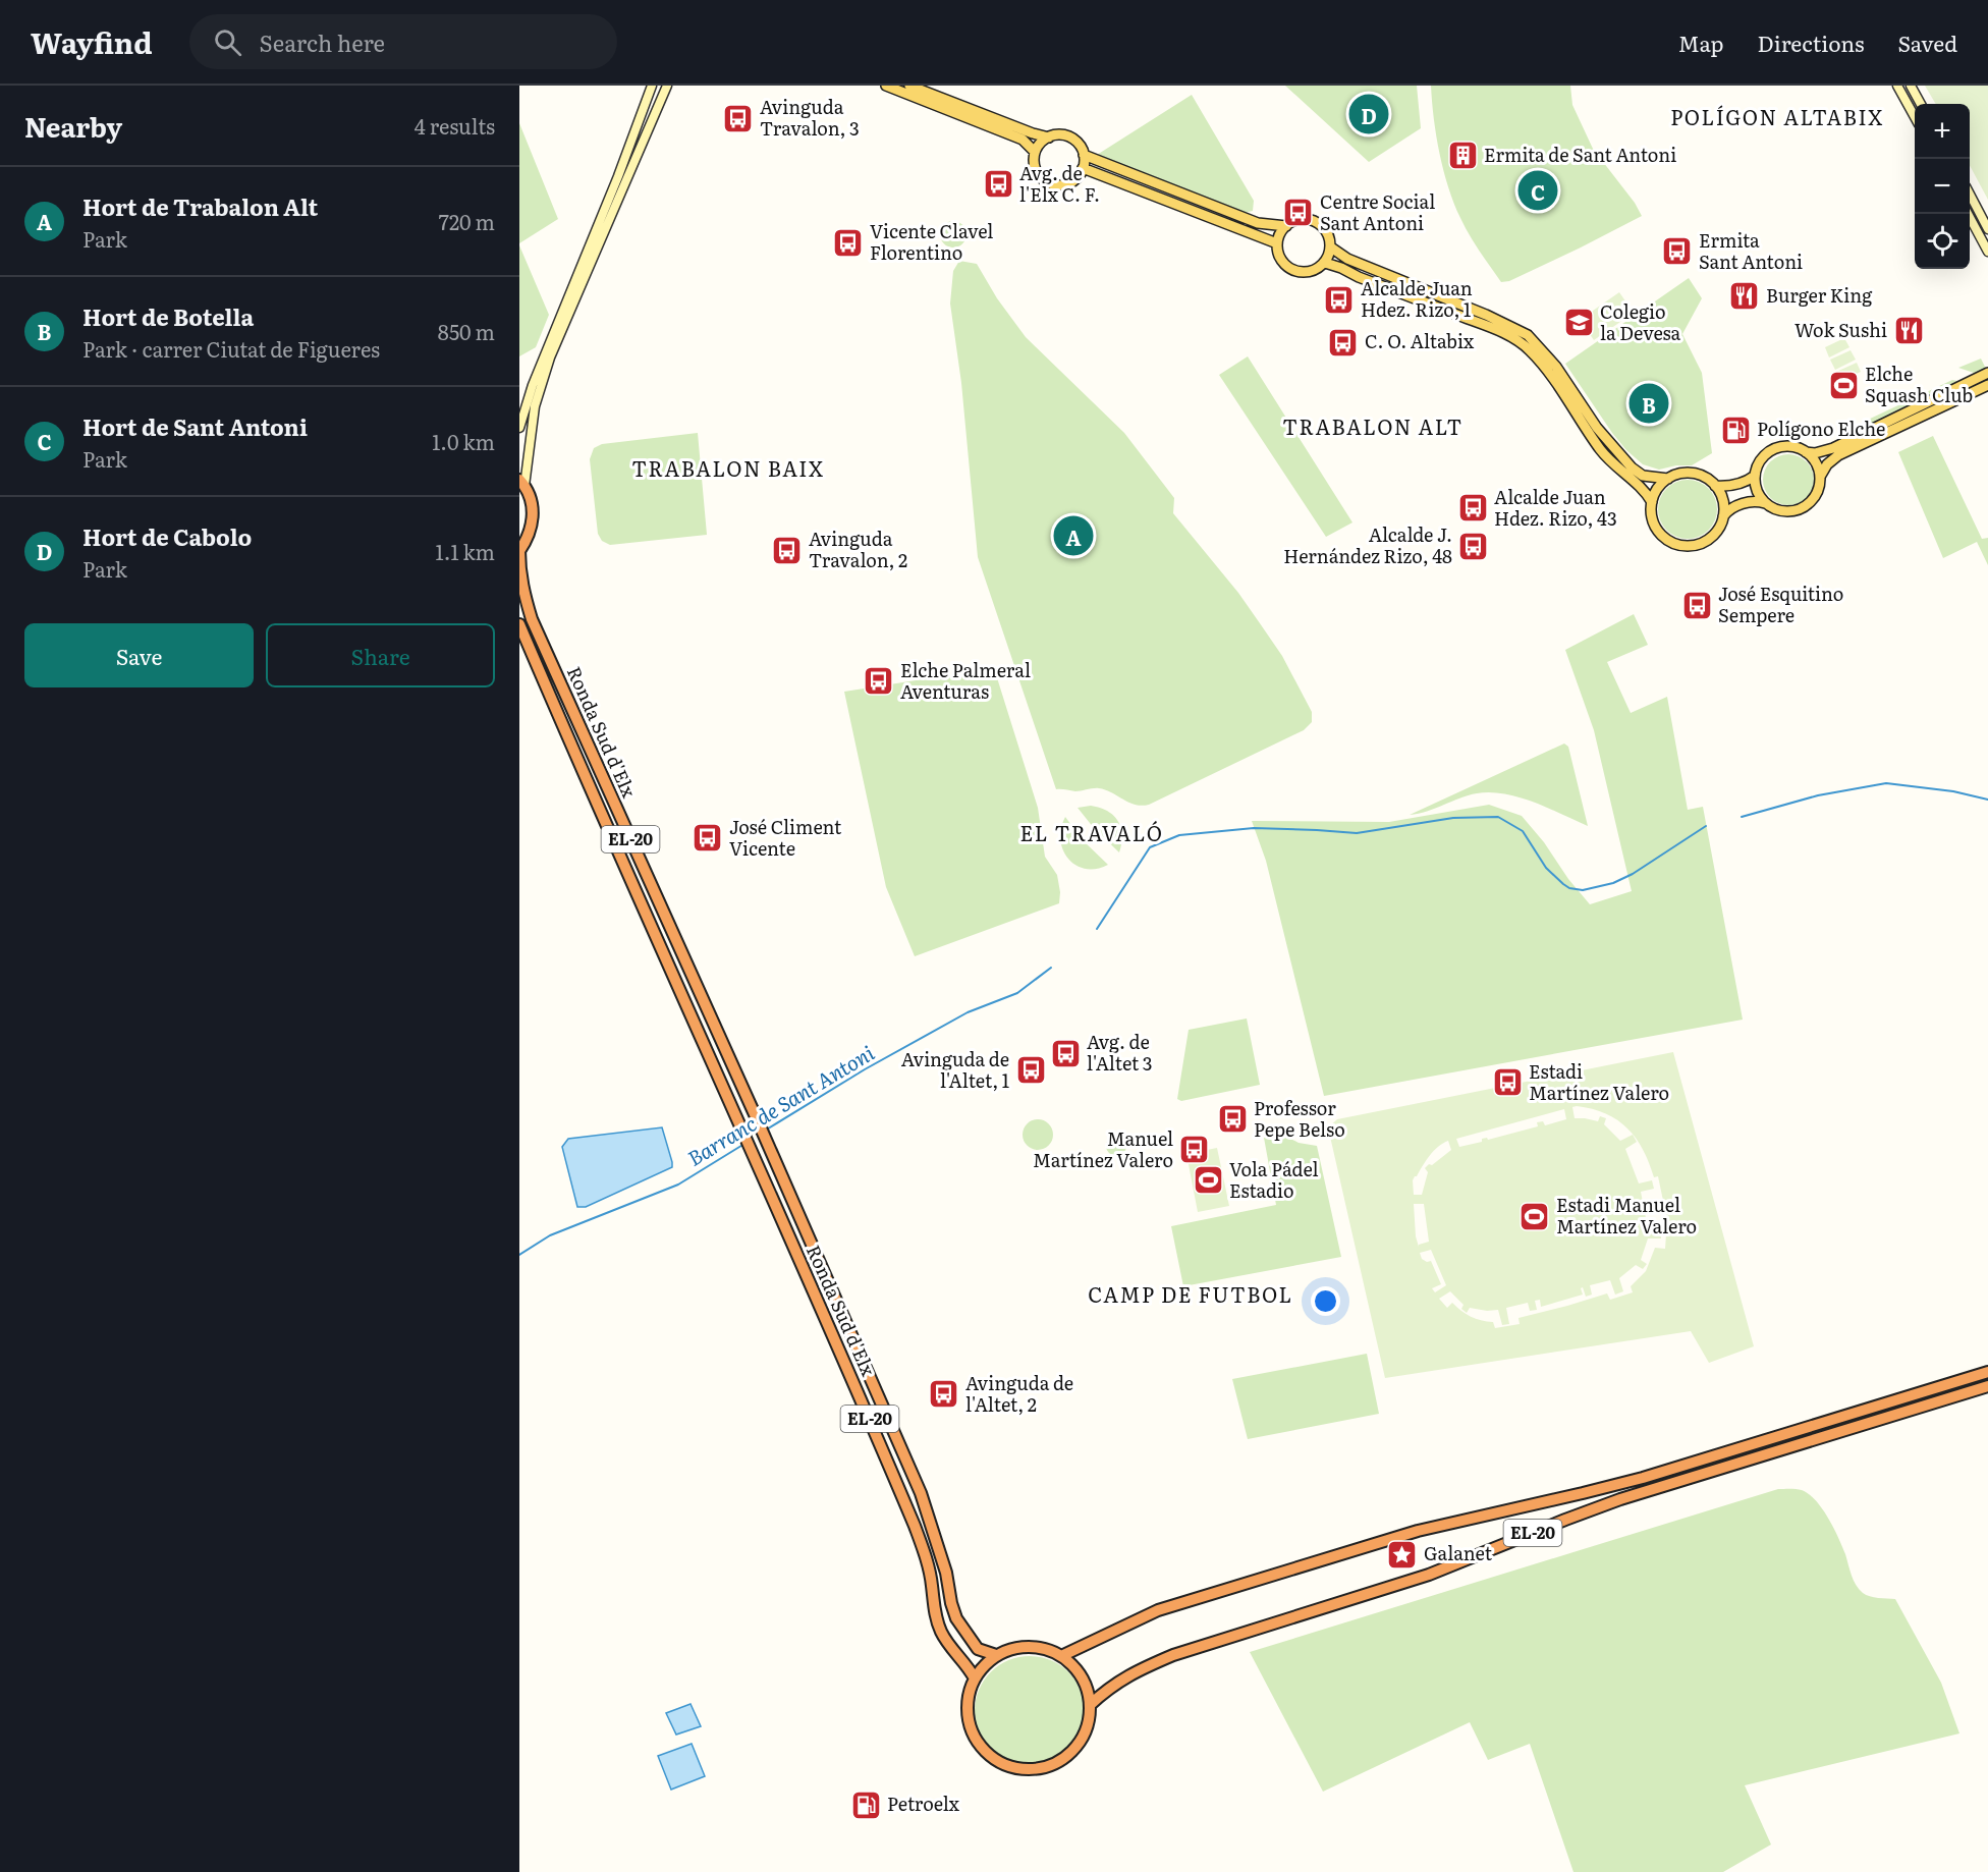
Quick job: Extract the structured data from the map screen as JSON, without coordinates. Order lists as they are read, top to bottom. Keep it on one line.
{"streets":{"highway":["Ronda Sud d'Elx","EL-20"]},"crossings":[["Ronda Sud d'Elx","EL-20"]],"districts":["POLÍGON ALTABIX","TRABALON ALT","TRABALON BAIX","EL TRAVALÓ","CAMP DE FUTBOL"],"water":["Barranc de Sant Antoni"],"places":{"bus stop":["Avinguda Travalon, 3","Avg. de l'Elx C. F.","Centre Social Sant Antoni","Vicente Clavel Florentino","Ermita Sant Antoni","Alcalde Juan Hdez. Rizo, 1","C. O. Altabix","Alcalde Juan Hdez. Rizo, 43","Alcalde J. Hernández Rizo, 48","Avinguda Travalon, 2","José Esquitino Sempere","Elche Palmeral Aventuras","José Climent Vicente","Avg. de l'Altet 3","Avinguda de l'Altet, 1","Estadi Martínez Valero","Professor Pepe Belso","Manuel Martínez Valero","Avinguda de l'Altet, 2"],"building":["Ermita de Sant Antoni"],"restaurant":["Burger King","Wok Sushi"],"school or university":["Colegio la Devesa"],"sports":["Elche Squash Club","Vola Pádel Estadio","Estadi Manuel Martínez Valero"],"fuel station":["Polígono Elche","Petroelx"],"place":["Galanet"]},"page":{"header":"Wayfind","search":"Search here","nav":["Map","Directions","Saved"],"heading":["Nearby","4 results"],"pins":["D","C","B","A"],"map_buttons":["+","−"],"list":[{"mark":"A","name":"Hort de Trabalon Alt","note":"Park","value":"720 m"},{"mark":"B","name":"Hort de Botella","note":"Park · carrer Ciutat de Figueres","value":"850 m"},{"mark":"C","name":"Hort de Sant Antoni","note":"Park","value":"1.0 km"},{"mark":"D","name":"Hort de Cabolo","note":"Park","value":"1.1 km"}],"buttons":["Save","Share"]}}
